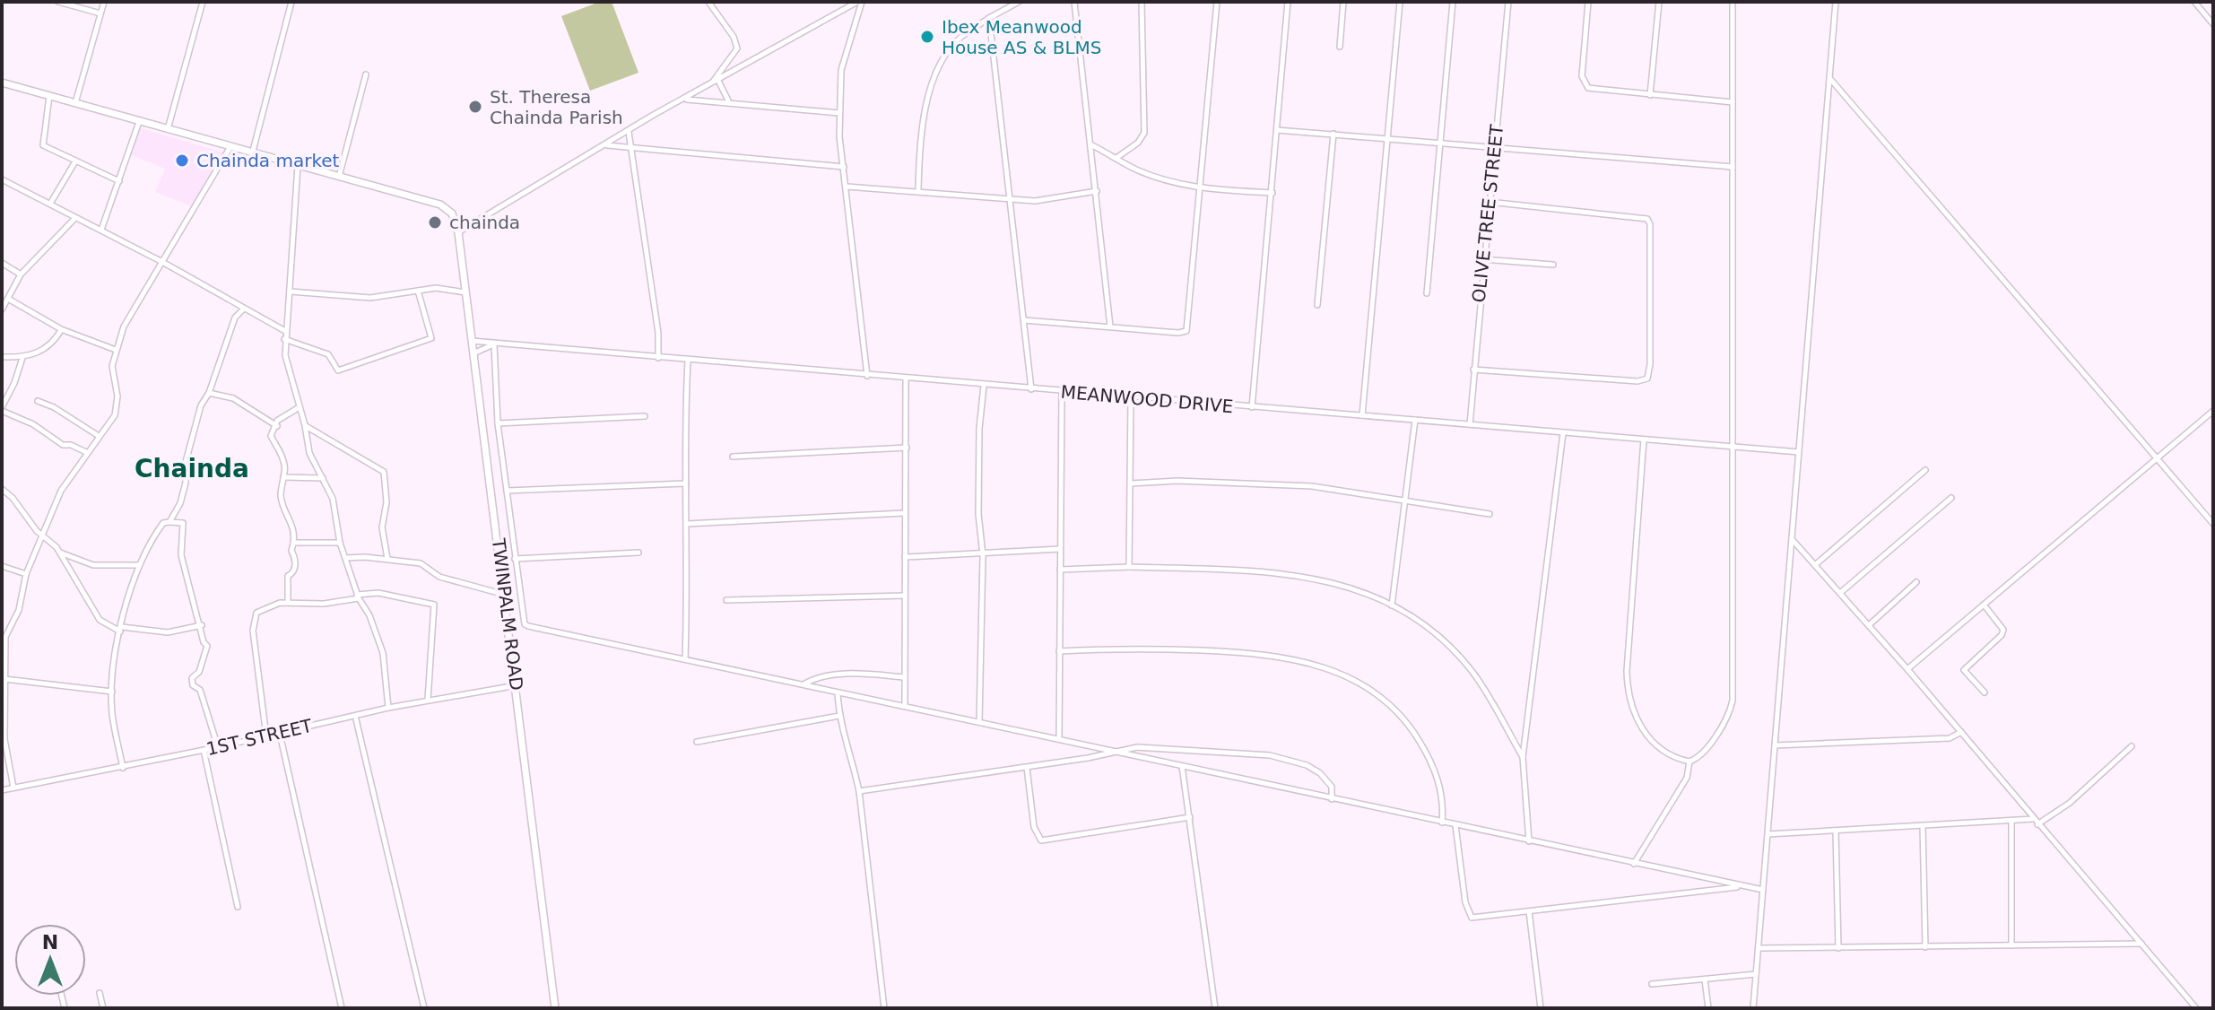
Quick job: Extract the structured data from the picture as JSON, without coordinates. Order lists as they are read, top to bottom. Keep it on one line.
{"streets":{"main road":["TWINPALM ROAD"],"street":["OLIVE TREE STREET","MEANWOOD DRIVE","1ST STREET"]},"crossings":[["OLIVE TREE STREET","MEANWOOD DRIVE"],["MEANWOOD DRIVE","TWINPALM ROAD"],["TWINPALM ROAD","1ST STREET"]],"districts":["Chainda"],"places":["Ibex Meanwood House AS & BLMS","St. Theresa Chainda Parish","Chainda market","chainda"],"north":"top"}
